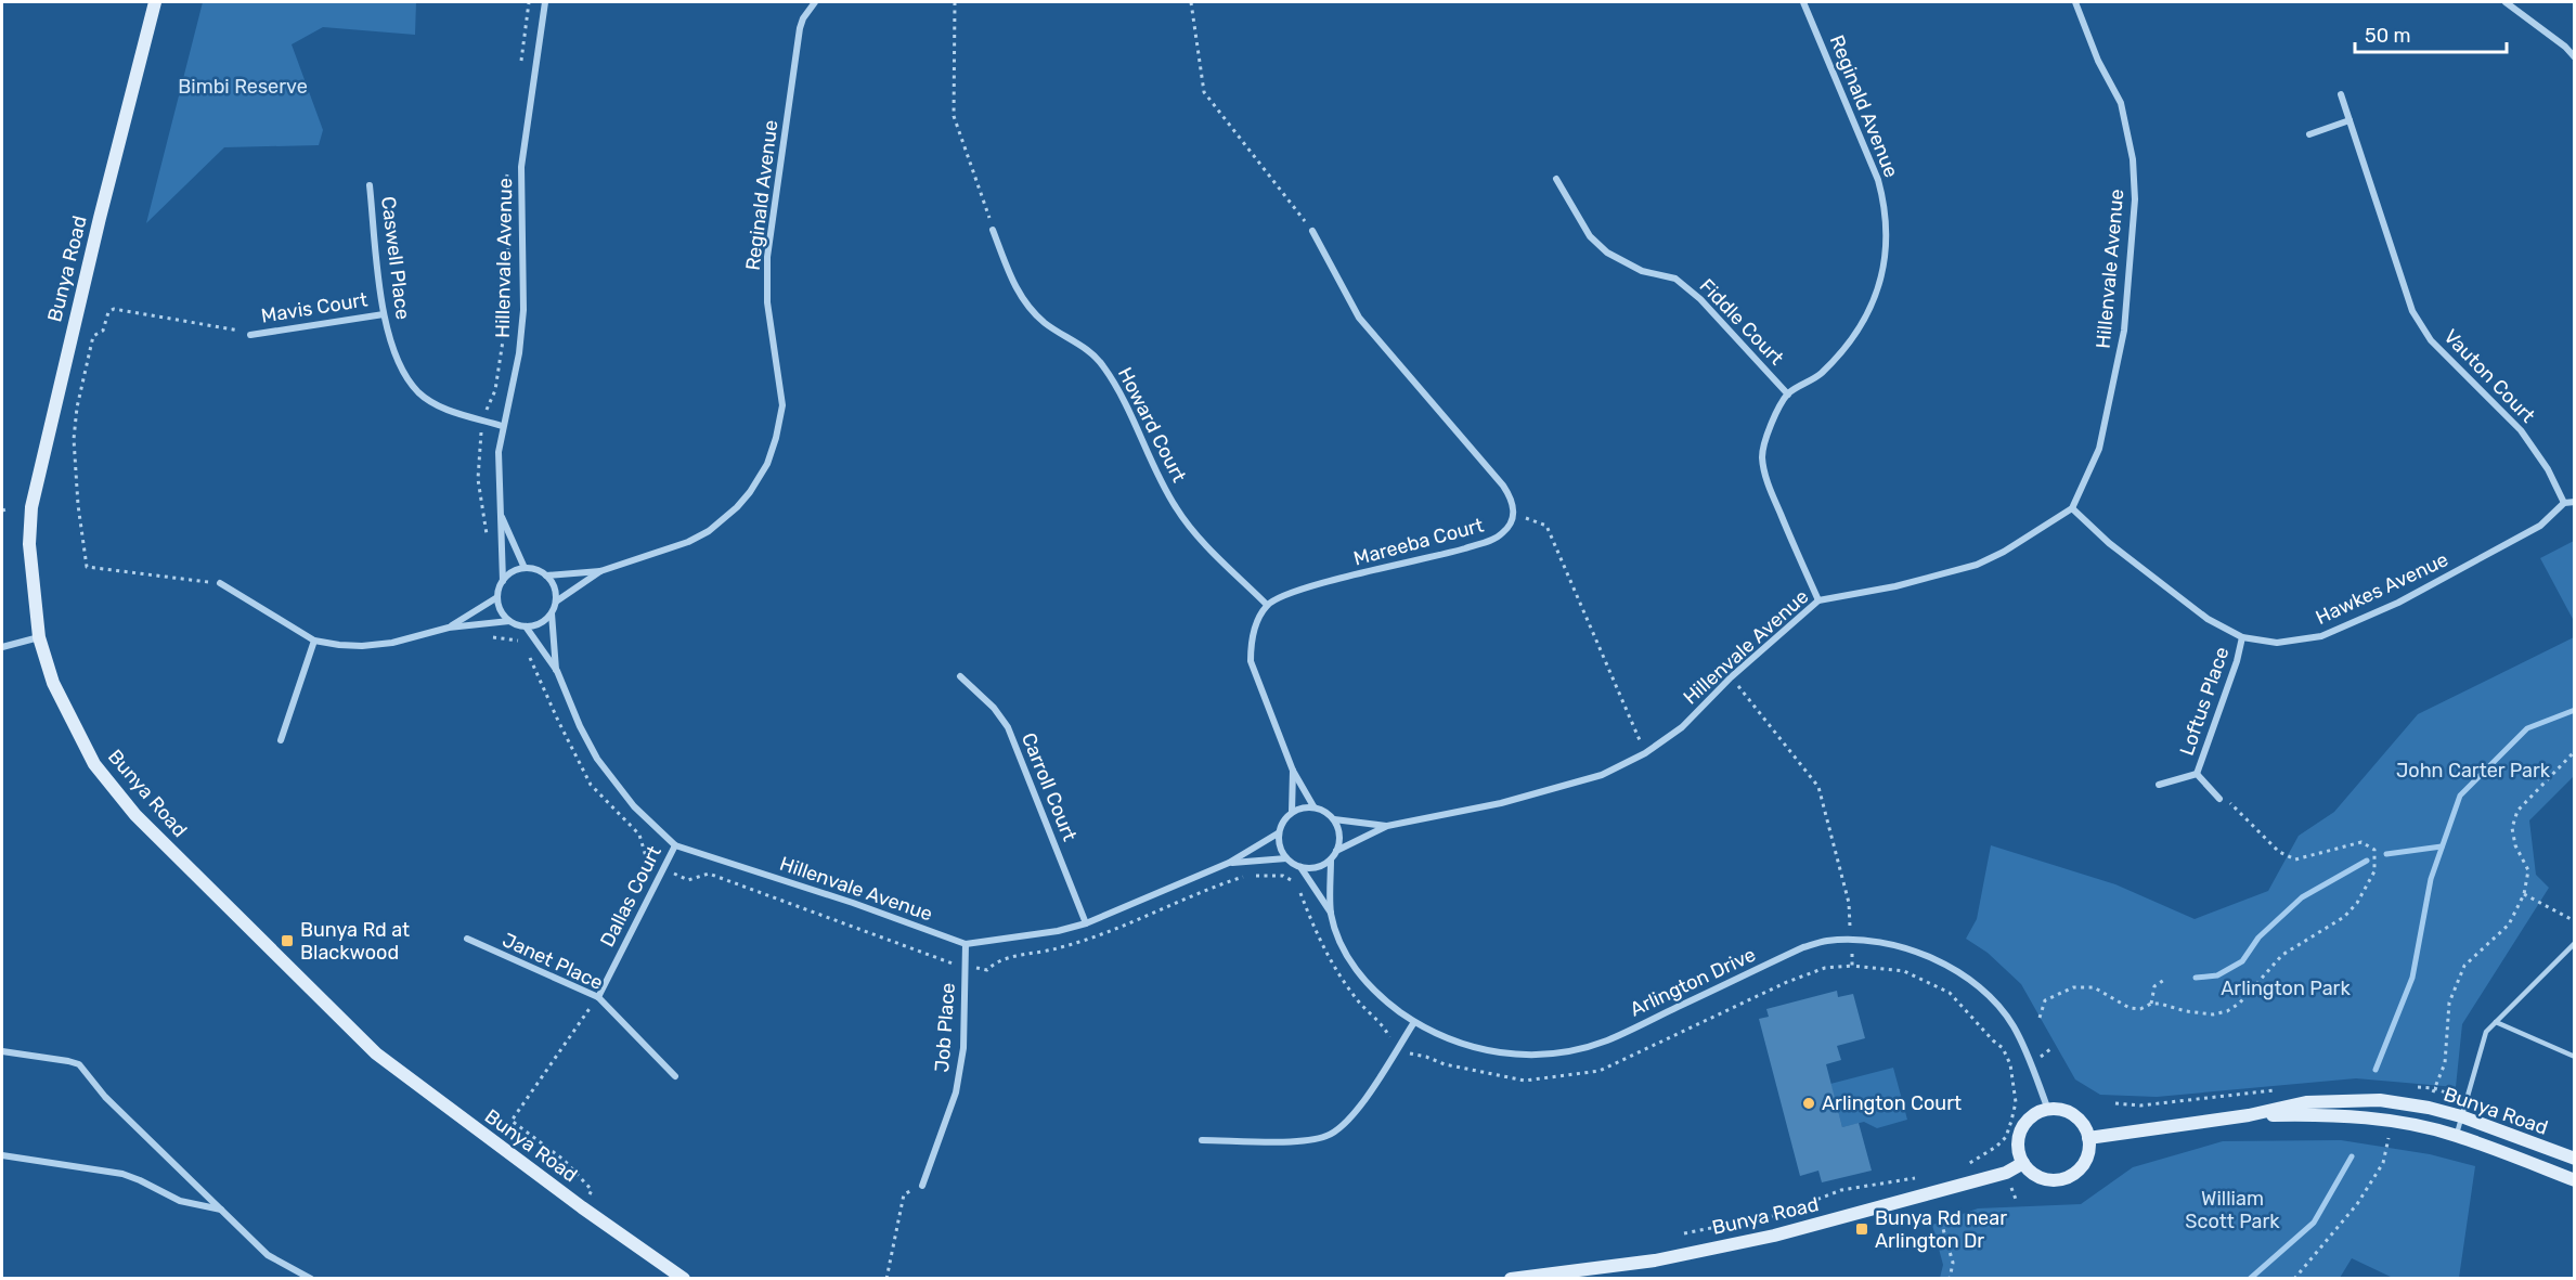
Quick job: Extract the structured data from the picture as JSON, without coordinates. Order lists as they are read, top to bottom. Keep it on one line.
{"streets":{"street":["Reginald Avenue","Caswell Place","Hillenvale Avenue","Bunya Road","Mavis Court","Fiddle Court","Vauton Court","Howard Court","Mareeba Court","Hawkes Avenue","Loftus Place","Carroll Court","Dallas Court","Janet Place","Arlington Drive","Job Place"]},"crossings":[["Reginald Avenue","Hillenvale Avenue"],["Reginald Avenue","Fiddle Court"],["Caswell Place","Hillenvale Avenue"],["Caswell Place","Mavis Court"],["Hillenvale Avenue","Hawkes Avenue"],["Hillenvale Avenue","Carroll Court"],["Hillenvale Avenue","Dallas Court"],["Hillenvale Avenue","Arlington Drive"],["Hillenvale Avenue","Job Place"],["Bunya Road","Arlington Drive"],["Vauton Court","Hawkes Avenue"],["Howard Court","Mareeba Court"],["Hawkes Avenue","Loftus Place"],["Dallas Court","Janet Place"]],"parks":["Bimbi Reserve","John Carter Park","Arlington Park","William Scott Park"],"places":{"transit":["Bunya Rd at Blackwood","Bunya Rd near Arlington Dr"],"other":["Arlington Court"]},"scale_bar":"50 m"}
